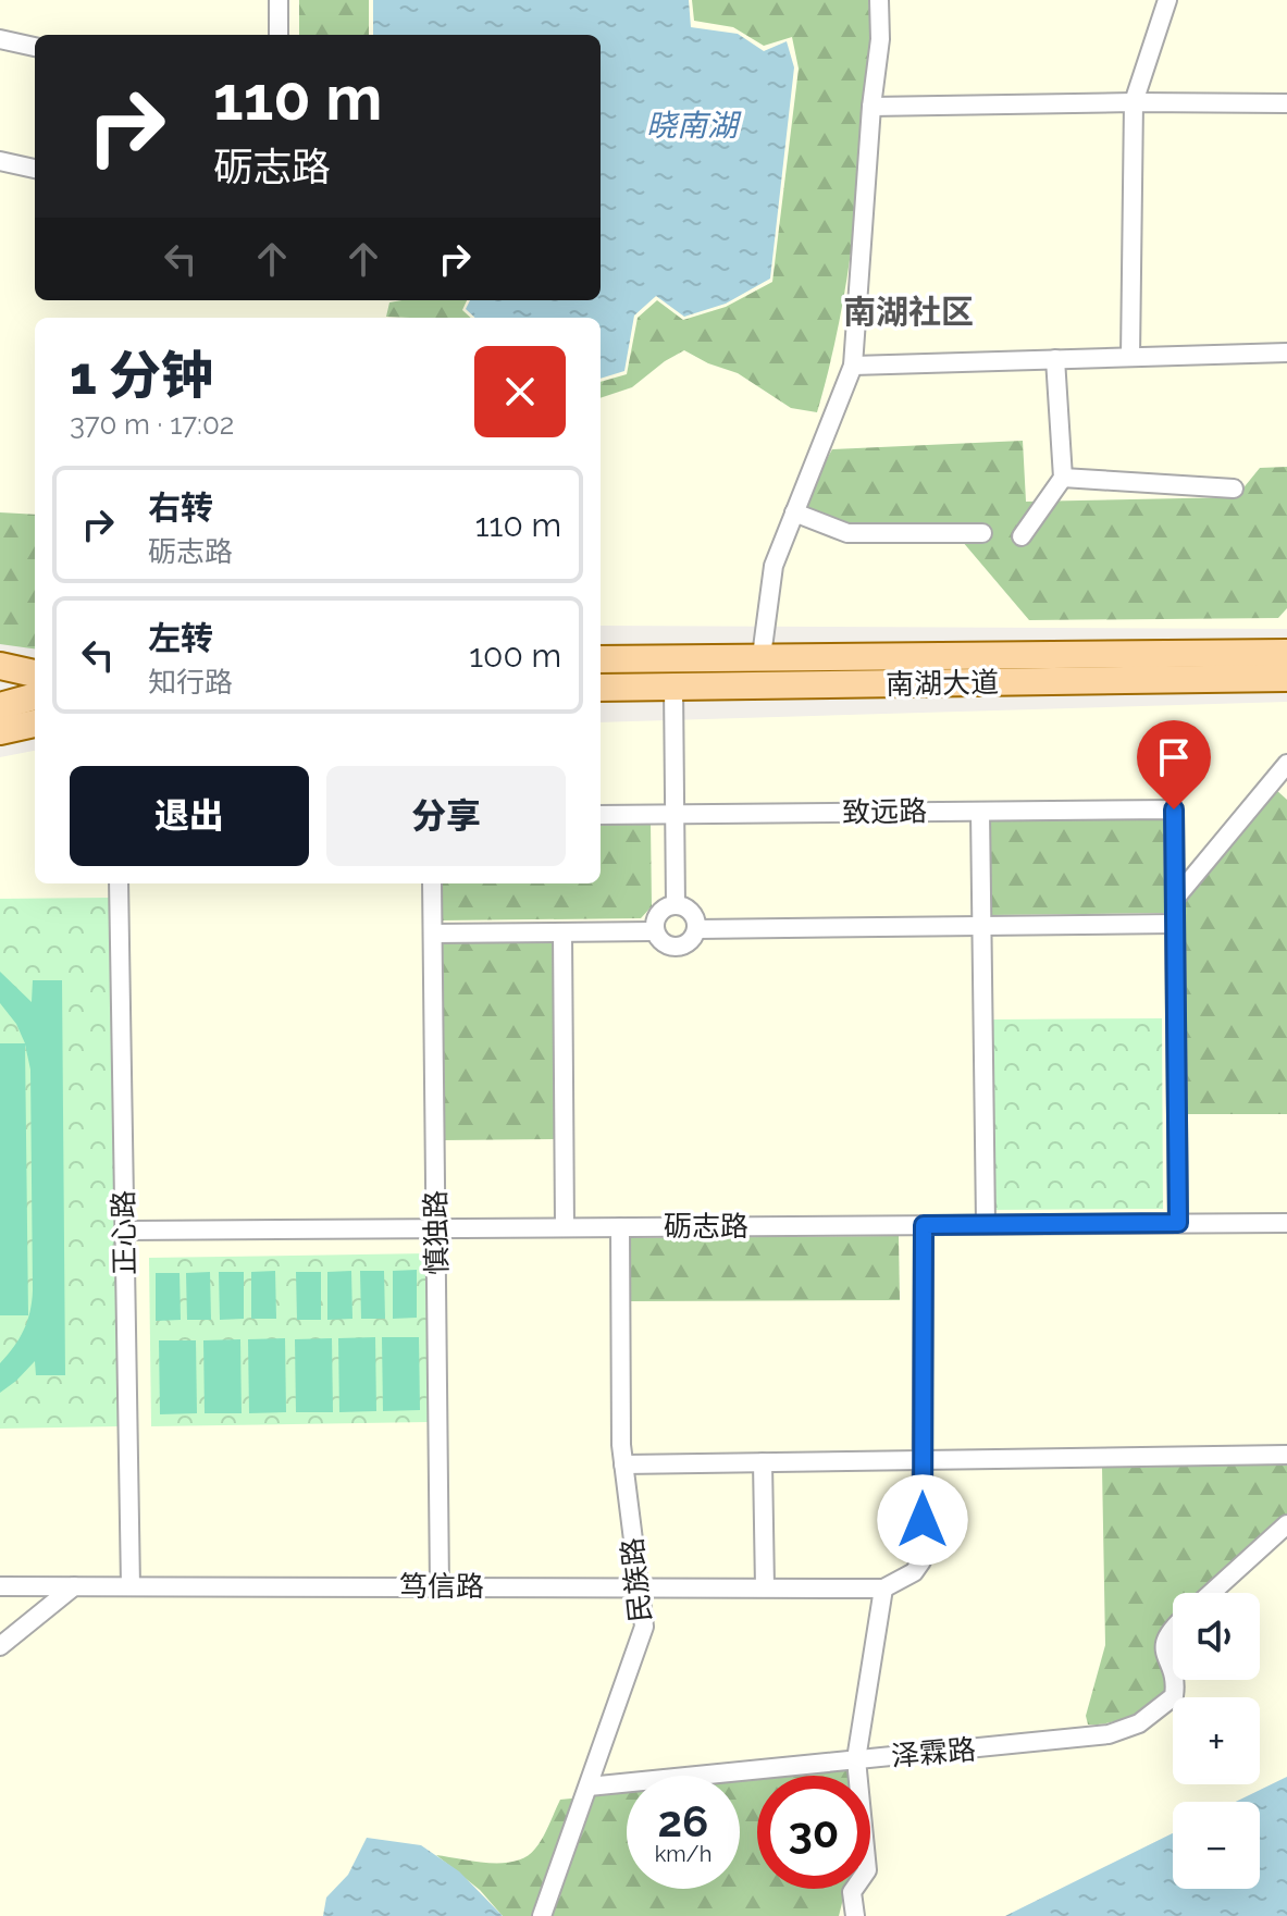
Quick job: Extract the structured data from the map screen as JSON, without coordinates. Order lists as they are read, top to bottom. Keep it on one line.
{"streets":{"main road":["南湖大道"],"street":["致远路","砺志路","正心路","慎独路","民族路","笃信路","泽霖路"]},"crossings":[["砺志路","正心路"],["砺志路","慎独路"],["砺志路","民族路"],["正心路","笃信路"],["慎独路","笃信路"],["民族路","笃信路"],["民族路","泽霖路"]],"districts":["南湖社区"],"water":["晓南湖"],"page":{"turn":["110 m","砺志路"],"heading":["1 分钟","370 m · 17:02"],"list":[{"name":"右转","note":"砺志路","value":"110 m"},{"name":"左转","note":"知行路","value":"100 m"}],"buttons":["退出","分享"],"map_buttons":["+","−"],"speed":"26 km/h","limit":"30"}}
